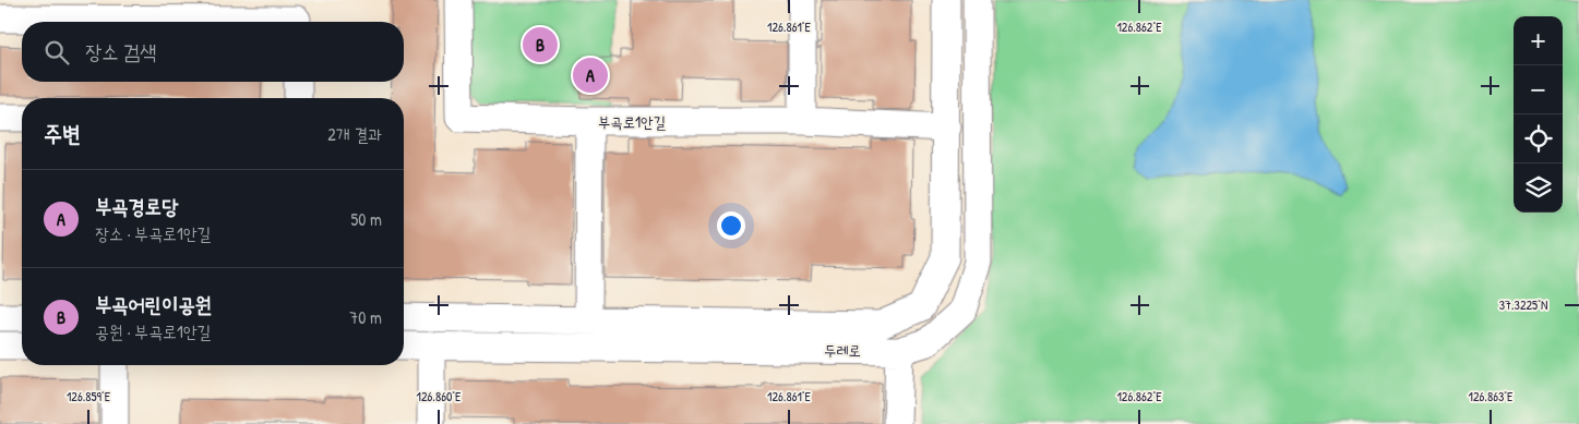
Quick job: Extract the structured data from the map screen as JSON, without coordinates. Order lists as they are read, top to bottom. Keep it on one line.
{"streets":{"street":["부곡로1안길","두레로"]},"crossings":[["부곡로1안길","두레로"]],"page":{"map_buttons":["+","−"],"search":"장소 검색","pins":["B","A"],"heading":["주변","2개 결과"],"list":[{"mark":"A","name":"부곡경로당","note":"장소 · 부곡로1안길","value":"50 m"},{"mark":"B","name":"부곡어린이공원","note":"공원 · 부곡로1안길","value":"70 m"}]},"coordinates":["126.861°E","126.862°E","37.3225°N","126.859°E","126.860°E","126.863°E"]}
